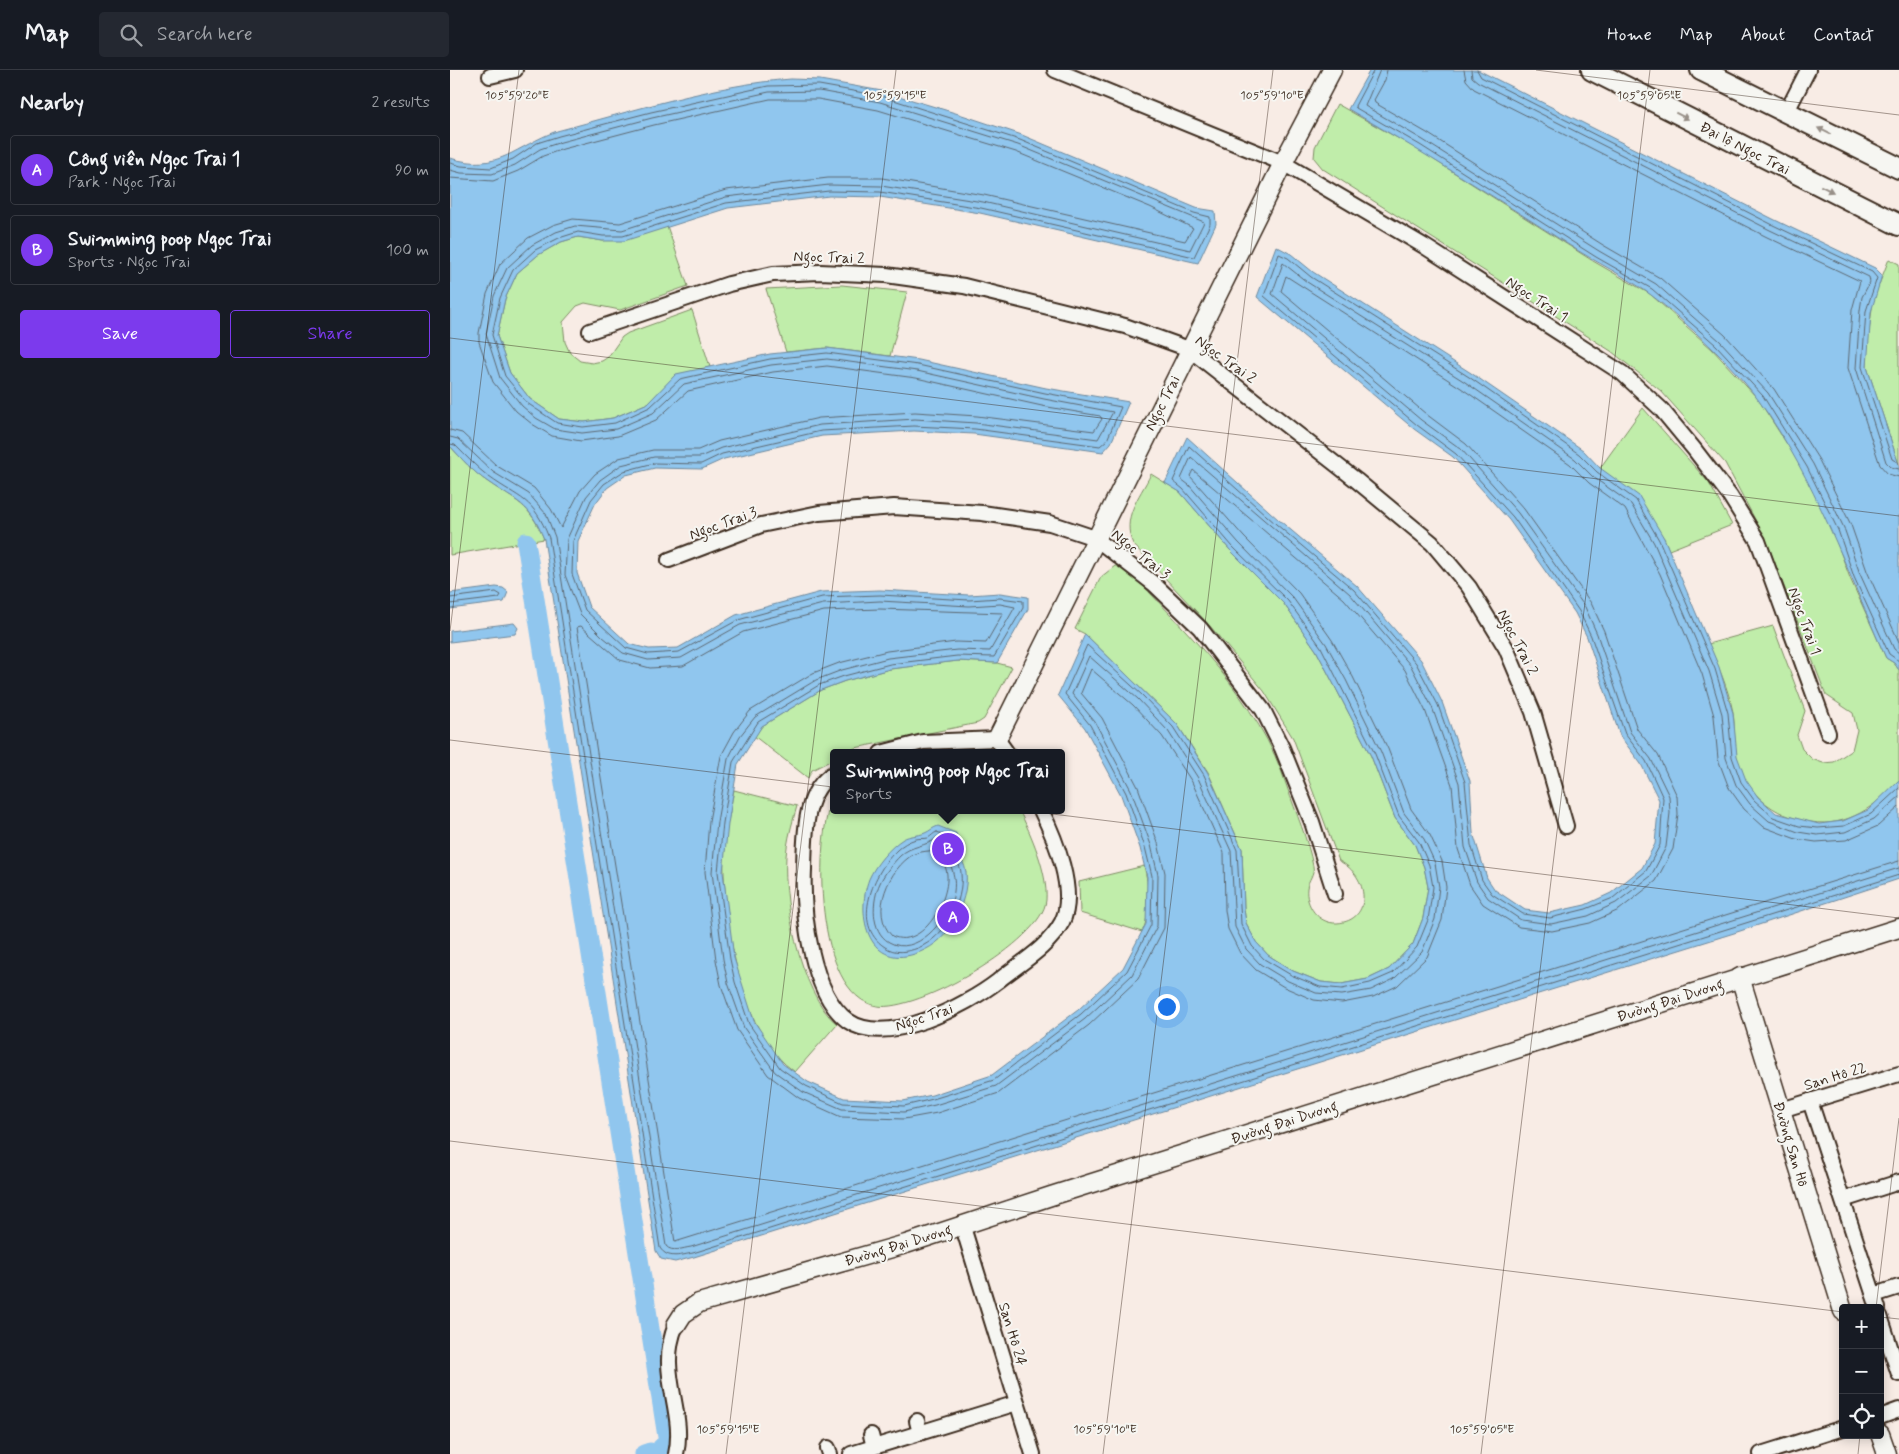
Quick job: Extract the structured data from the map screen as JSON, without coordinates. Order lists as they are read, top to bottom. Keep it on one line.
{"streets":{"main road":["Đại lộ Ngọc Trai"],"street":["Ngọc Trai 2","Ngọc Trai 1","Ngọc Trai","Ngọc Trai 3","Đường Đại Dương","San Hô 22","Đường San Hô","San Hô 24"]},"crossings":[["Ngọc Trai 2","Ngọc Trai"],["Ngọc Trai 1","Ngọc Trai"],["Ngọc Trai","Ngọc Trai 3"],["Đường Đại Dương","Đường San Hô"],["Đường Đại Dương","San Hô 24"],["San Hô 22","Đường San Hô"]],"page":{"header":"Map","search":"Search here","nav":["Home","Map","About","Contact"],"heading":["Nearby","2 results"],"list":[{"mark":"A","name":"Công viên Ngọc Trai 1","note":"Park · Ngọc Trai","value":"90 m"},{"mark":"B","name":"Swimming poop Ngọc Trai","note":"Sports · Ngọc Trai","value":"100 m"}],"buttons":["Save","Share"],"popup":["Swimming poop Ngọc Trai","Sports"],"pins":["B","A"],"map_buttons":["+","−"]},"coordinates":["105°59'20\"E","105°59'15\"E","105°59'10\"E","105°59'05\"E"]}
